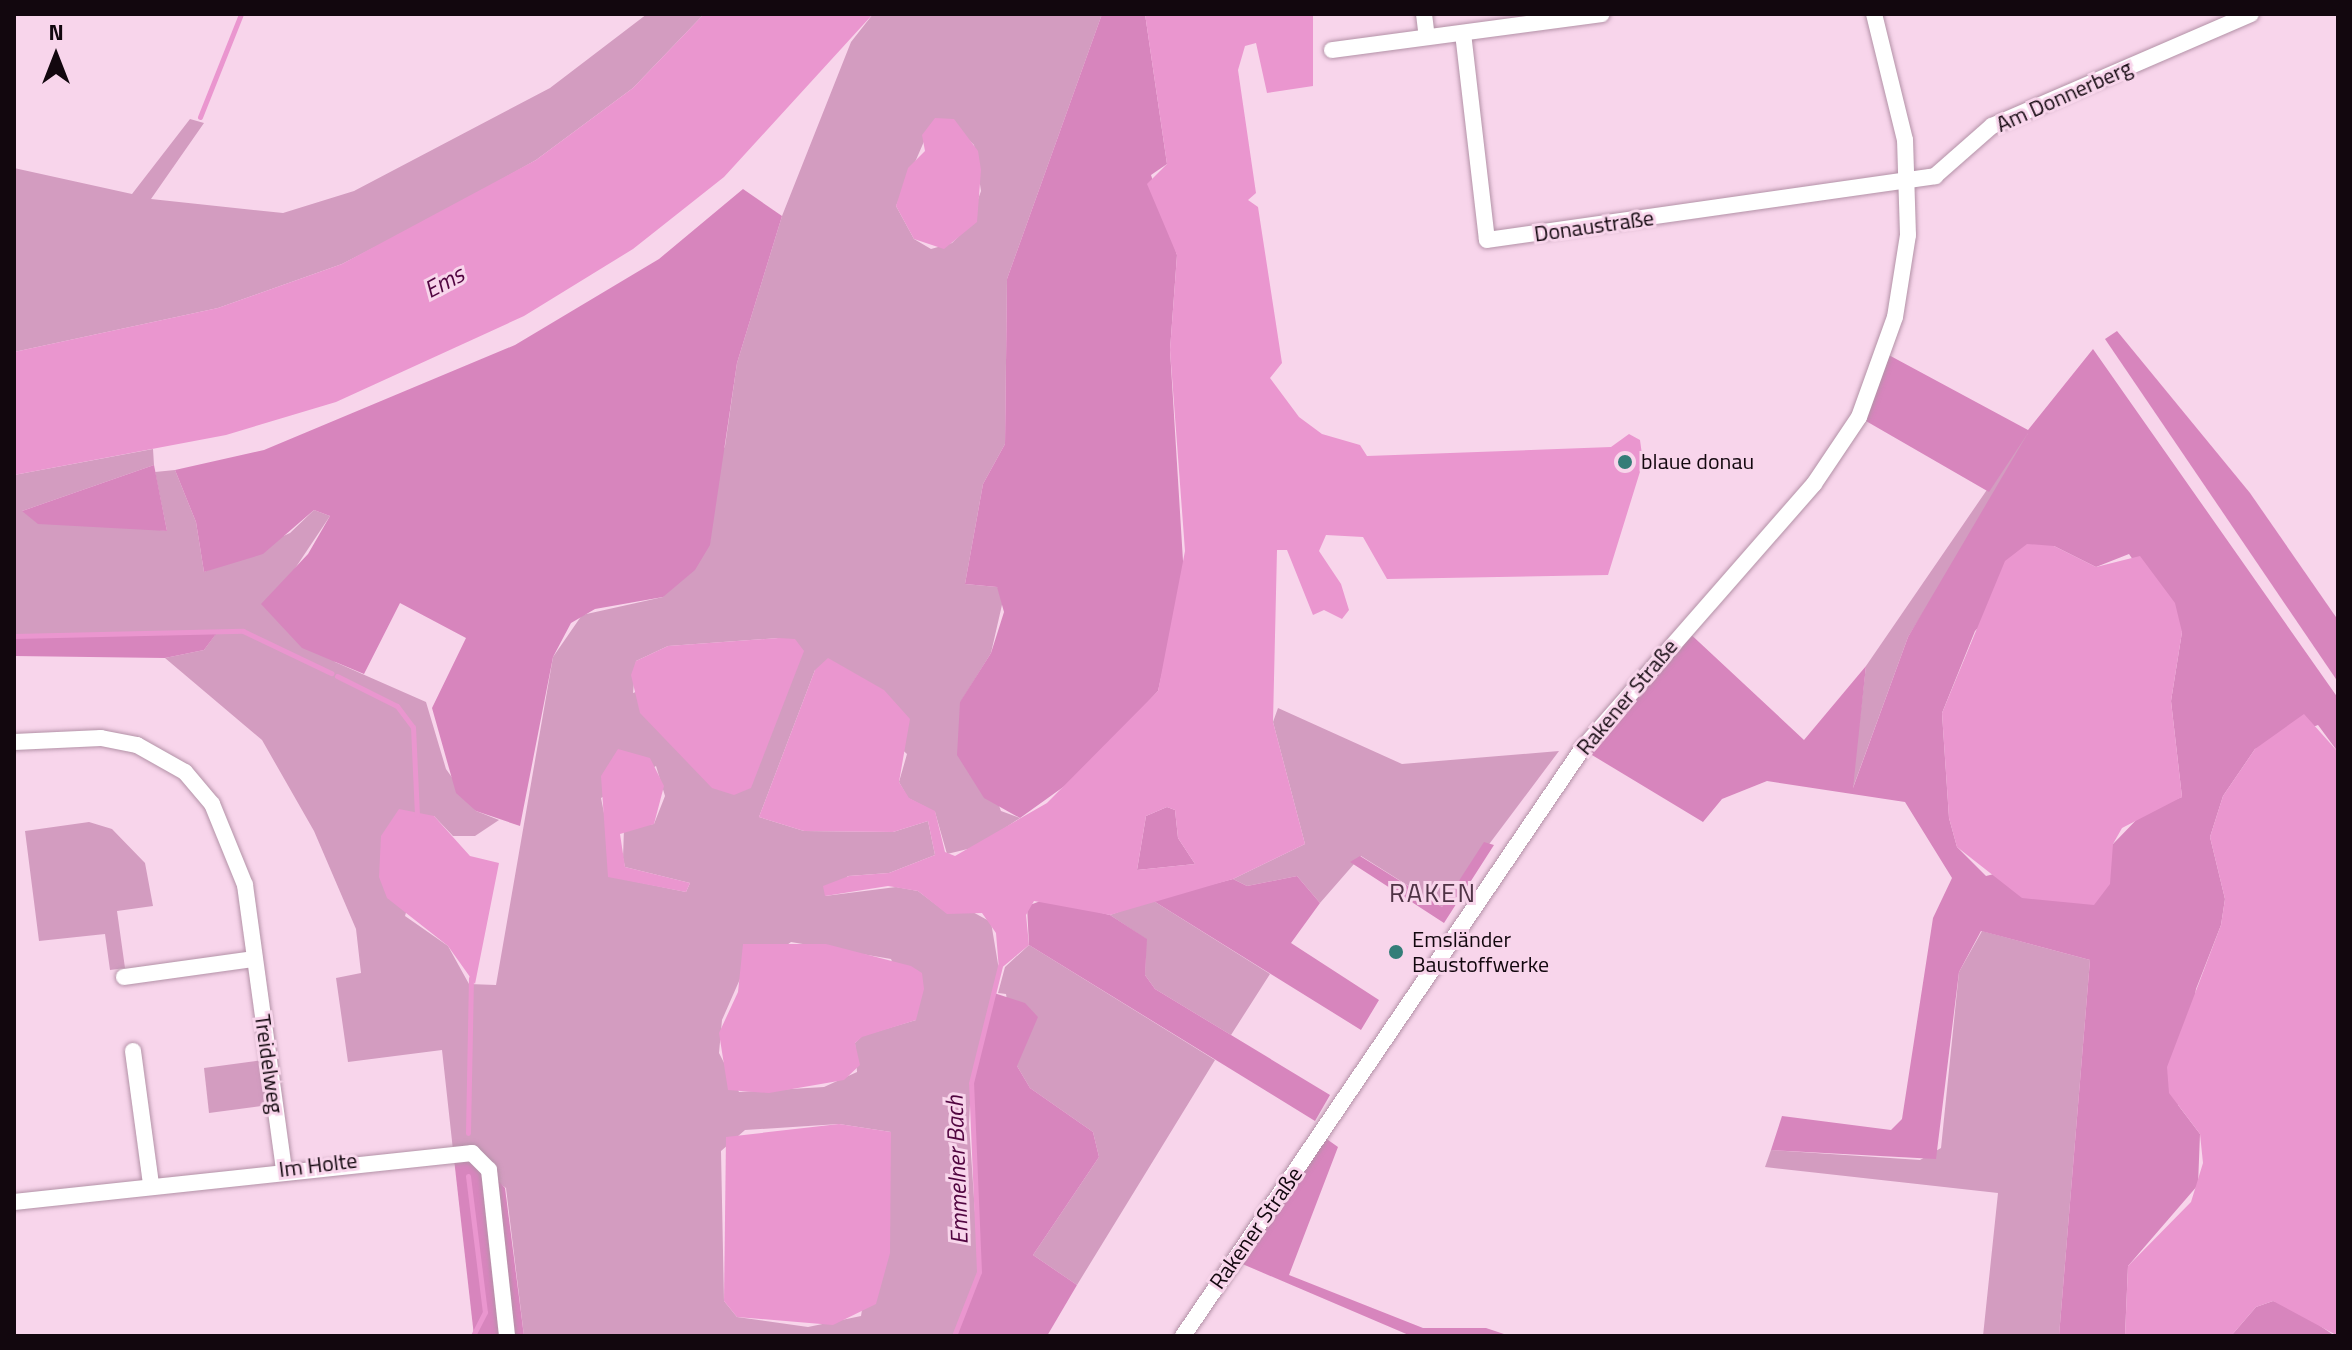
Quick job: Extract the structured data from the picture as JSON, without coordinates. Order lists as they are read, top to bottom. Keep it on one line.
{"streets":{"street":["Am Donnerberg","Donaustraße","Rakener Straße","Treidelweg","Im Holte"]},"crossings":[["Am Donnerberg","Donaustraße"],["Am Donnerberg","Rakener Straße"],["Donaustraße","Rakener Straße"],["Treidelweg","Im Holte"]],"districts":["RAKEN"],"water":["Ems","Emmelner Bach"],"places":["blaue donau","Emsländer Baustoffwerke"],"north":"top"}
